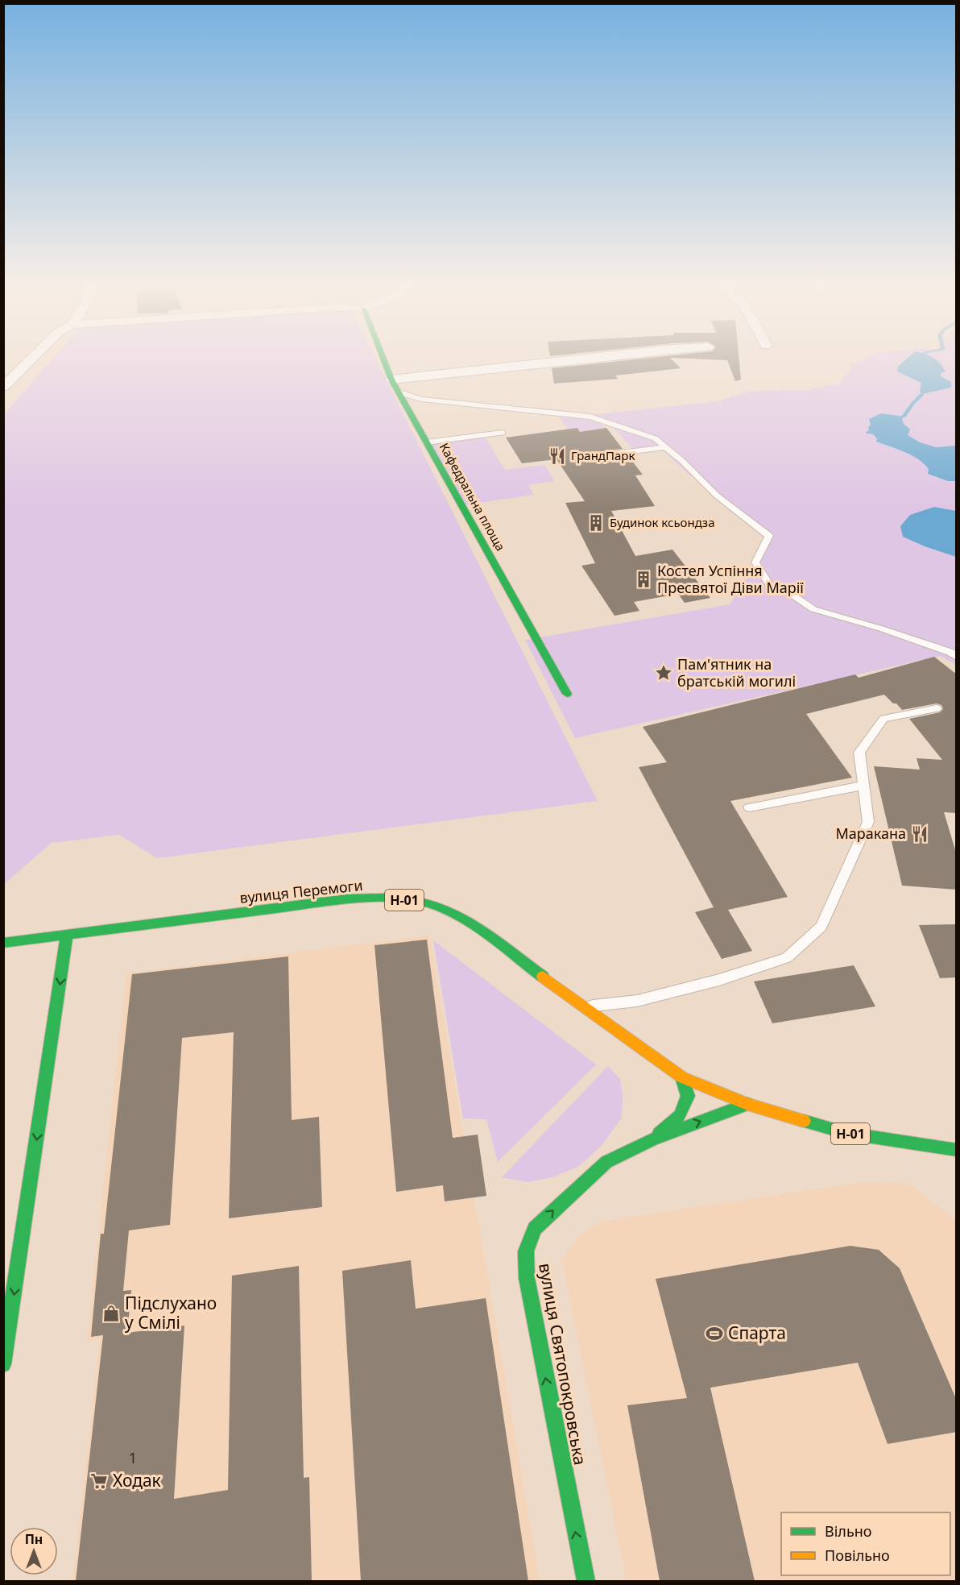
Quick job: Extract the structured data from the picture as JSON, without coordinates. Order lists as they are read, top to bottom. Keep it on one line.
{"streets":{"street":["Кафедральна площа","вулиця Перемоги","Н-01","вулиця Святопокровська"]},"crossings":[["вулиця Перемоги","Н-01"],["вулиця Перемоги","вулиця Святопокровська"],["Н-01","вулиця Святопокровська"]],"one_way":["вулиця Святопокровська"],"places":{"restaurant":["ГрандПарк","Маракана"],"building":["Будинок ксьондза","Костел Успіння Пресвятої Діви Марії"],"place":["Пам'ятник на братській могилі"],"shop":["Підслухано у Смілі"],"sports":["Спарта"],"supermarket":["Ходак"]},"house_numbers":["1"],"legend":["Вільно","Повільно"],"north":"top"}
